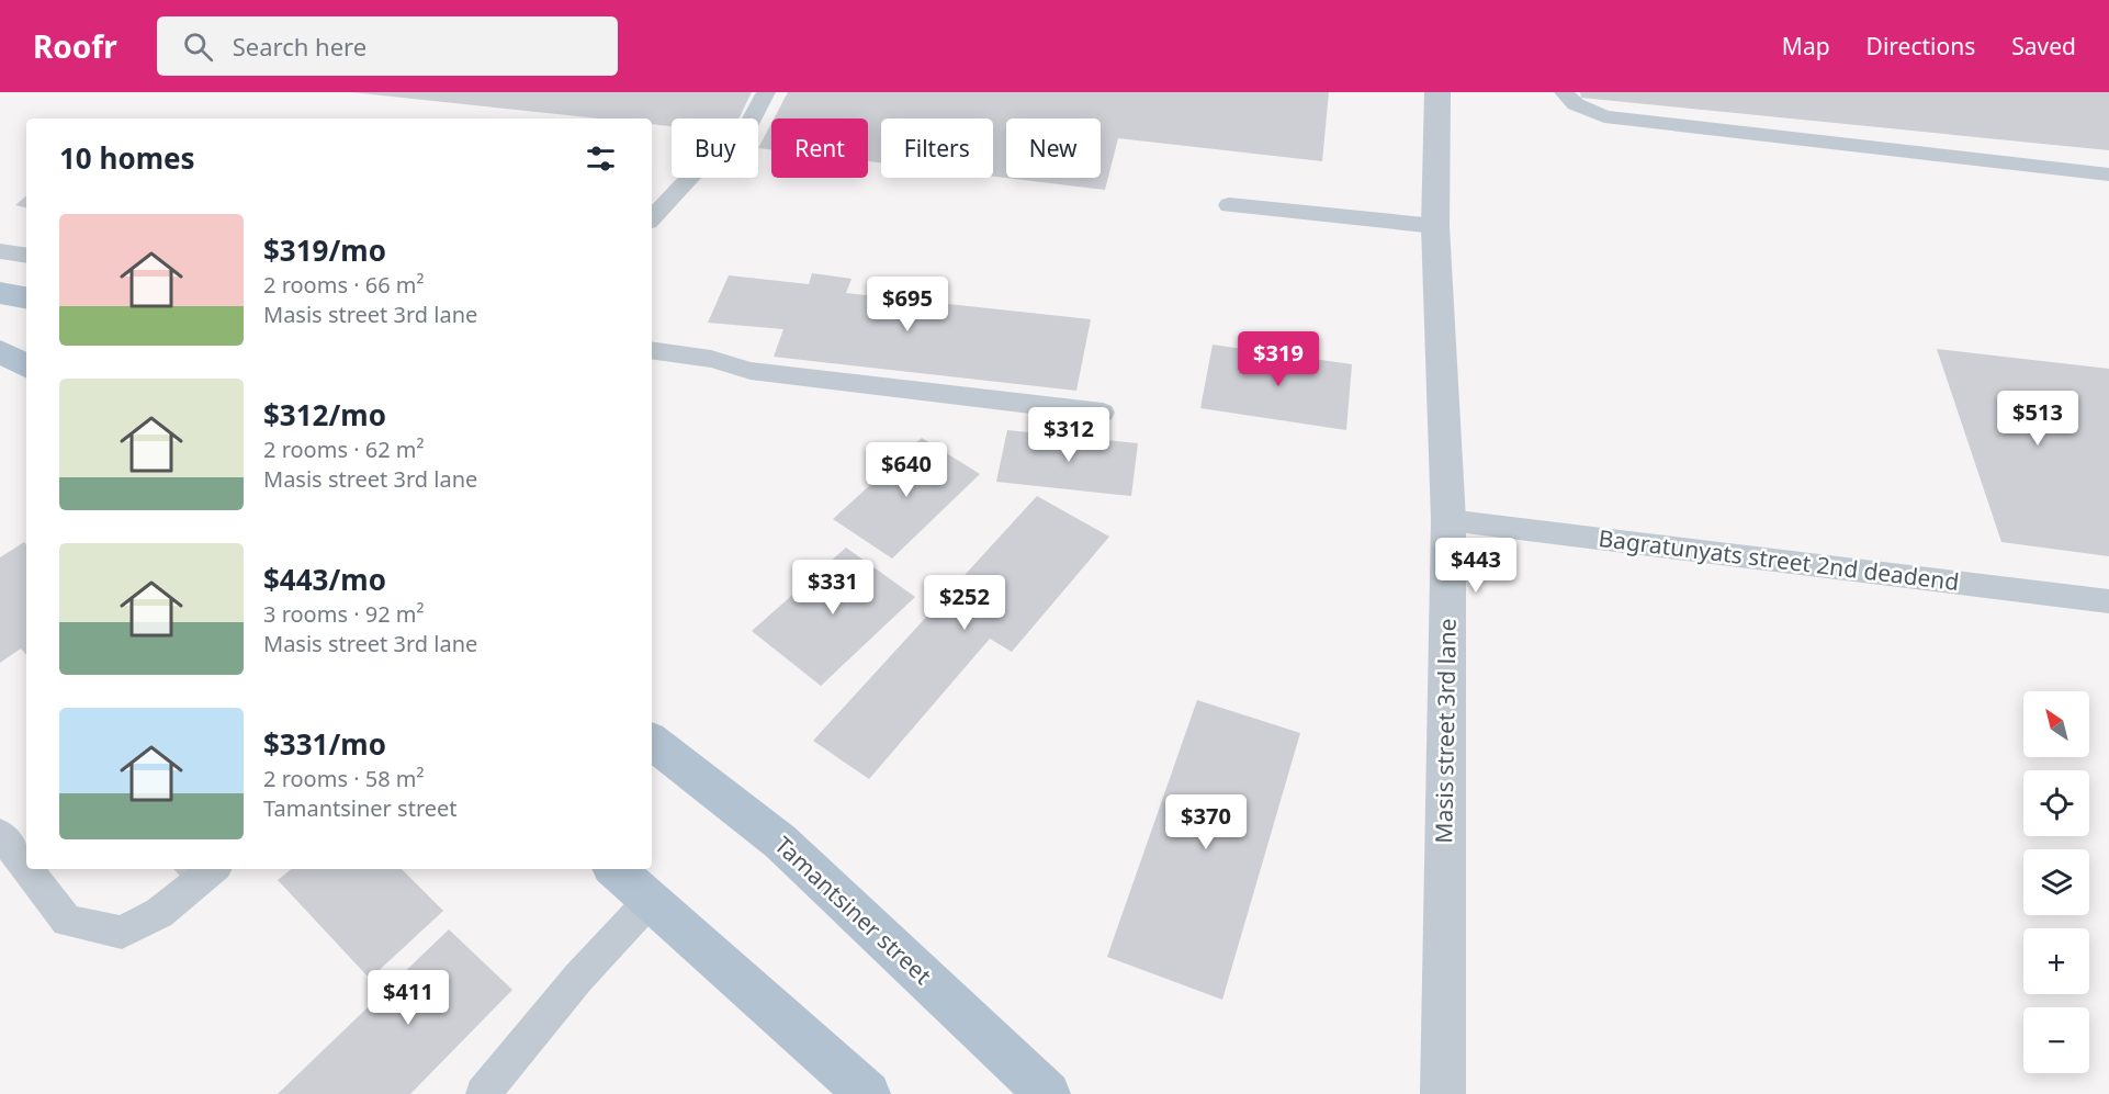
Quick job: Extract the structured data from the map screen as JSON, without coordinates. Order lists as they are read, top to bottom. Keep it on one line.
{"streets":{"main road":["Tamantsiner street"],"street":["Masis street 3rd lane"],"lane":["Bagratunyats street 2nd deadend"]},"crossings":[["Bagratunyats street 2nd deadend","Masis street 3rd lane"]],"north":"top left","page":{"header":"Roofr","search":"Search here","nav":["Map","Directions","Saved"],"chip":["Buy","Rent","Filters","New"],"heading":"10 homes","list":[{"name":"$319/mo","note":"2 rooms · 66 m² · Masis street 3rd lane"},{"name":"$312/mo","note":"2 rooms · 62 m² · Masis street 3rd lane"},{"name":"$443/mo","note":"3 rooms · 92 m² · Masis street 3rd lane"},{"name":"$331/mo","note":"2 rooms · 58 m² · Tamantsiner street"}],"price":["$695","$319","$513","$312","$640","$443","$331","$252","$370","$411"],"map_buttons":["+","−"]}}
